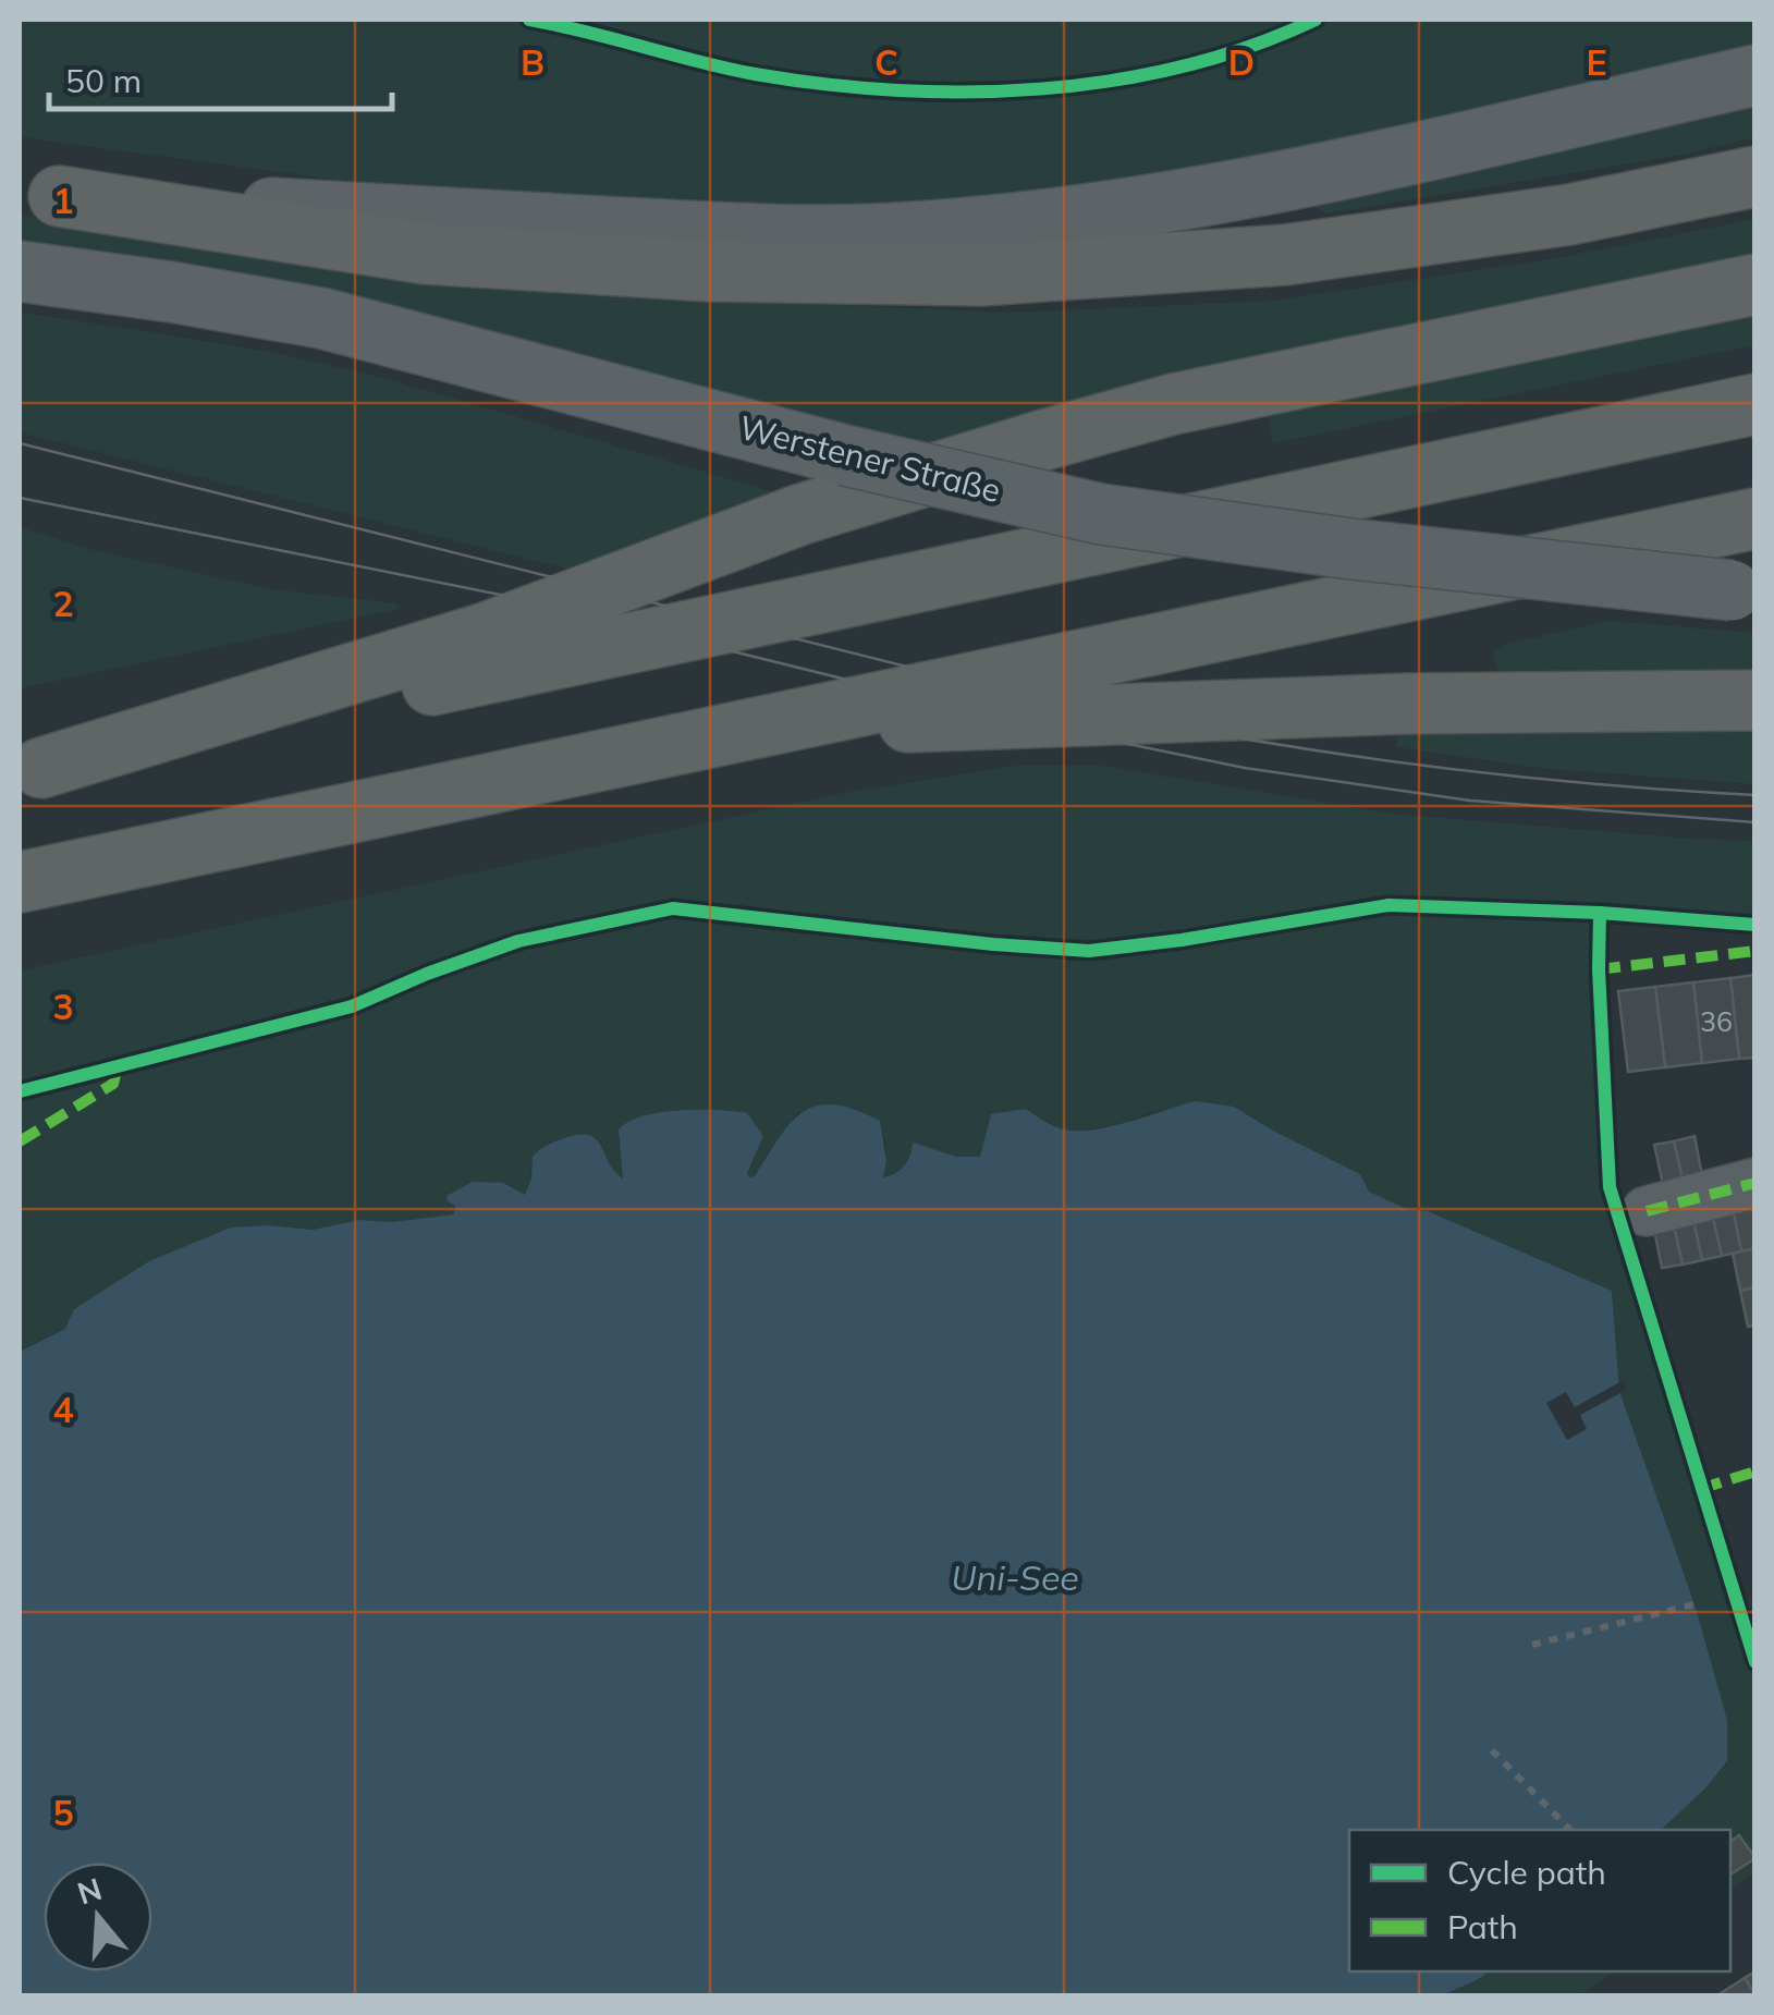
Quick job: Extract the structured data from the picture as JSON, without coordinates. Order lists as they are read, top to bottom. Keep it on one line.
{"streets":{"main road":["Werstener Straße"]},"water":["Uni-See"],"house_numbers":["36"],"legend":["Cycle path","Path"],"scale_bar":"50 m","north":"top","grid":{"columns":["B","C","D","E"],"rows":["1","2","3","4","5"]}}
